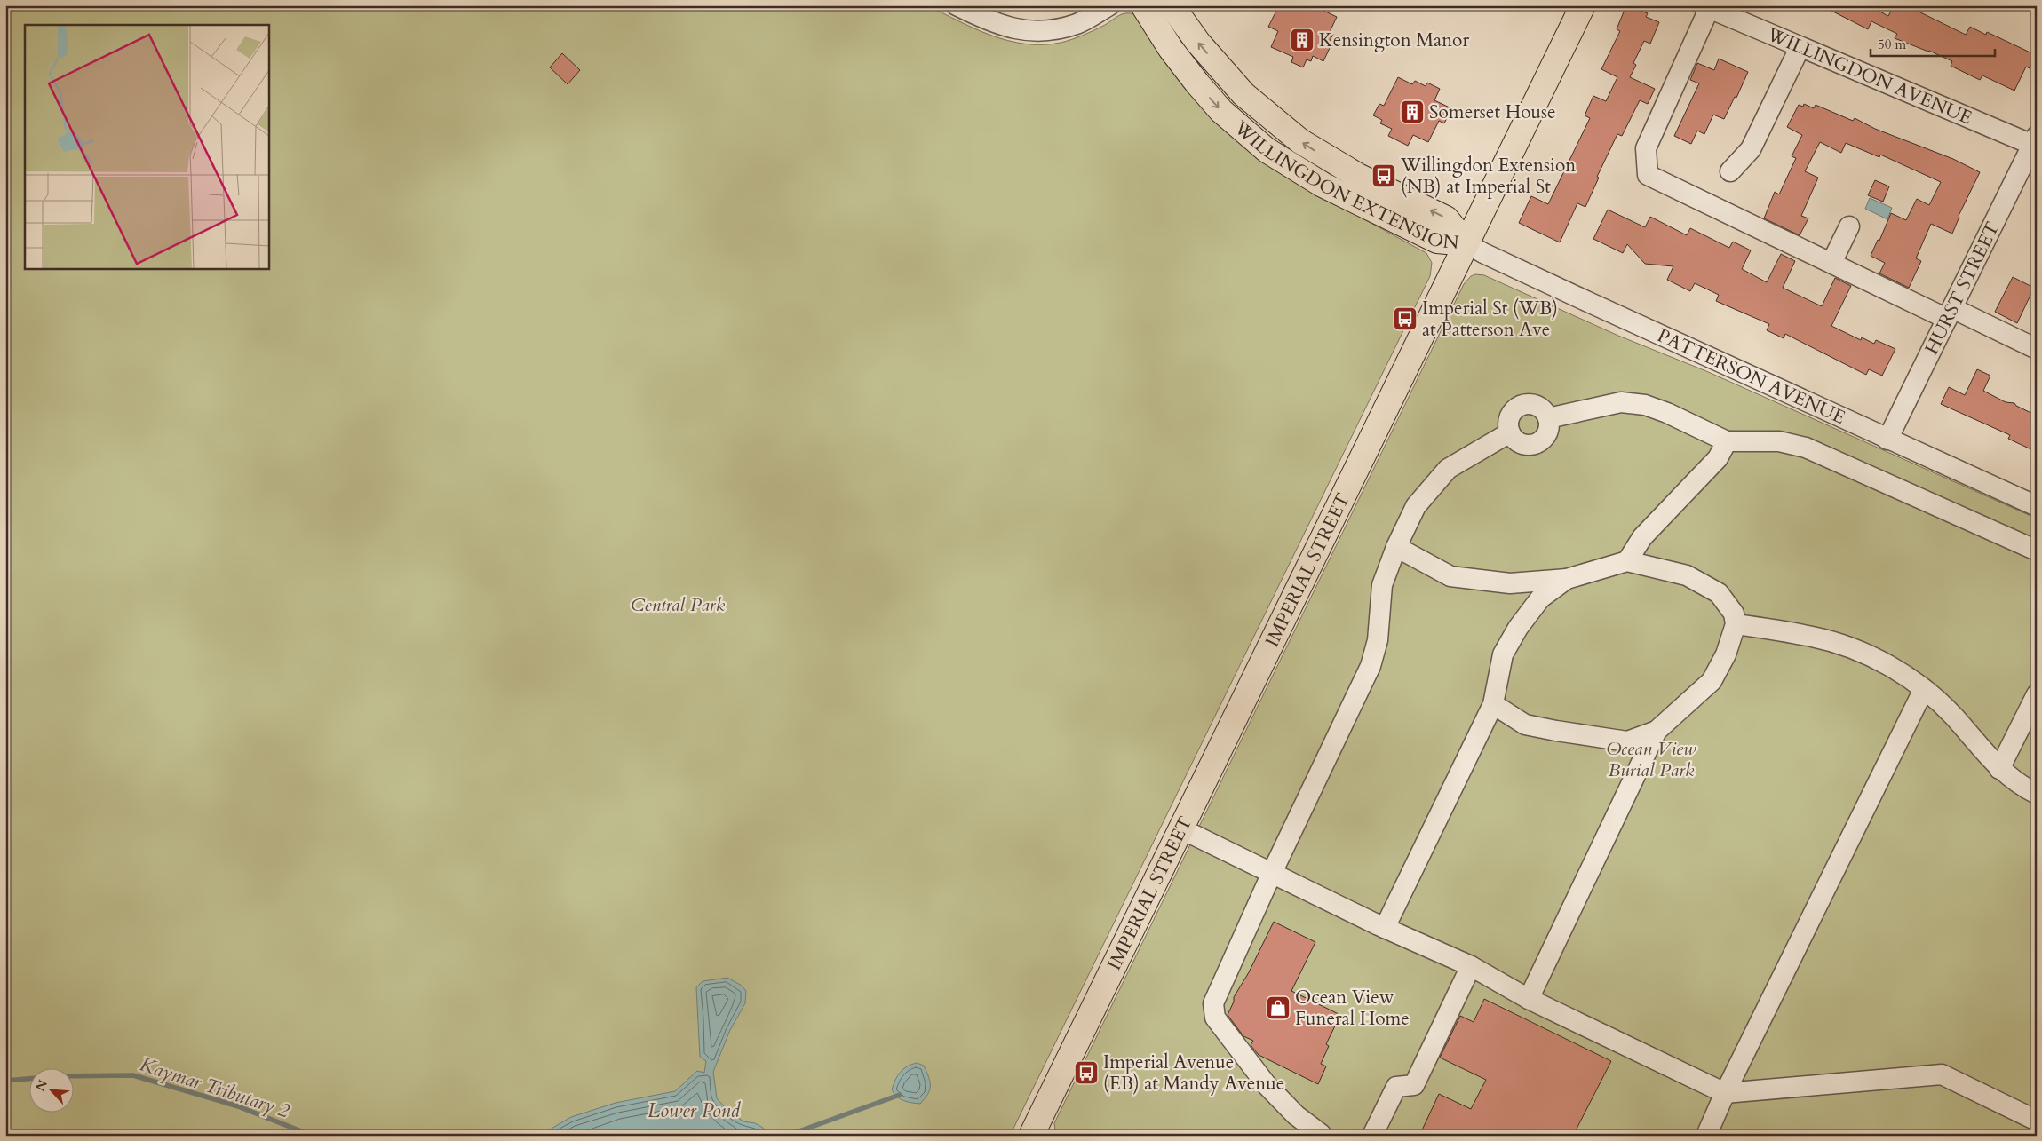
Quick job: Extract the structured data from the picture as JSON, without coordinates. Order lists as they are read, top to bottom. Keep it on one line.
{"streets":{"main road":["WILLINGDON EXTENSION","IMPERIAL STREET"],"street":["WILLINGDON AVENUE","HURST STREET","PATTERSON AVENUE"]},"crossings":[["WILLINGDON AVENUE","HURST STREET"],["WILLINGDON EXTENSION","PATTERSON AVENUE"],["WILLINGDON EXTENSION","IMPERIAL STREET"],["HURST STREET","PATTERSON AVENUE"],["PATTERSON AVENUE","IMPERIAL STREET"]],"water":["Kaymar Tributary 2","Lower Pond"],"parks":["Central Park","Ocean View Burial Park"],"places":{"building":["Kensington Manor","Somerset House"],"bus stop":["Willingdon Extension (NB) at Imperial St","Imperial St (WB) at Patterson Ave","Imperial Avenue (EB) at Mandy Avenue"],"shop":["Ocean View Funeral Home"]},"scale_bar":"50 m","north":"top left"}
